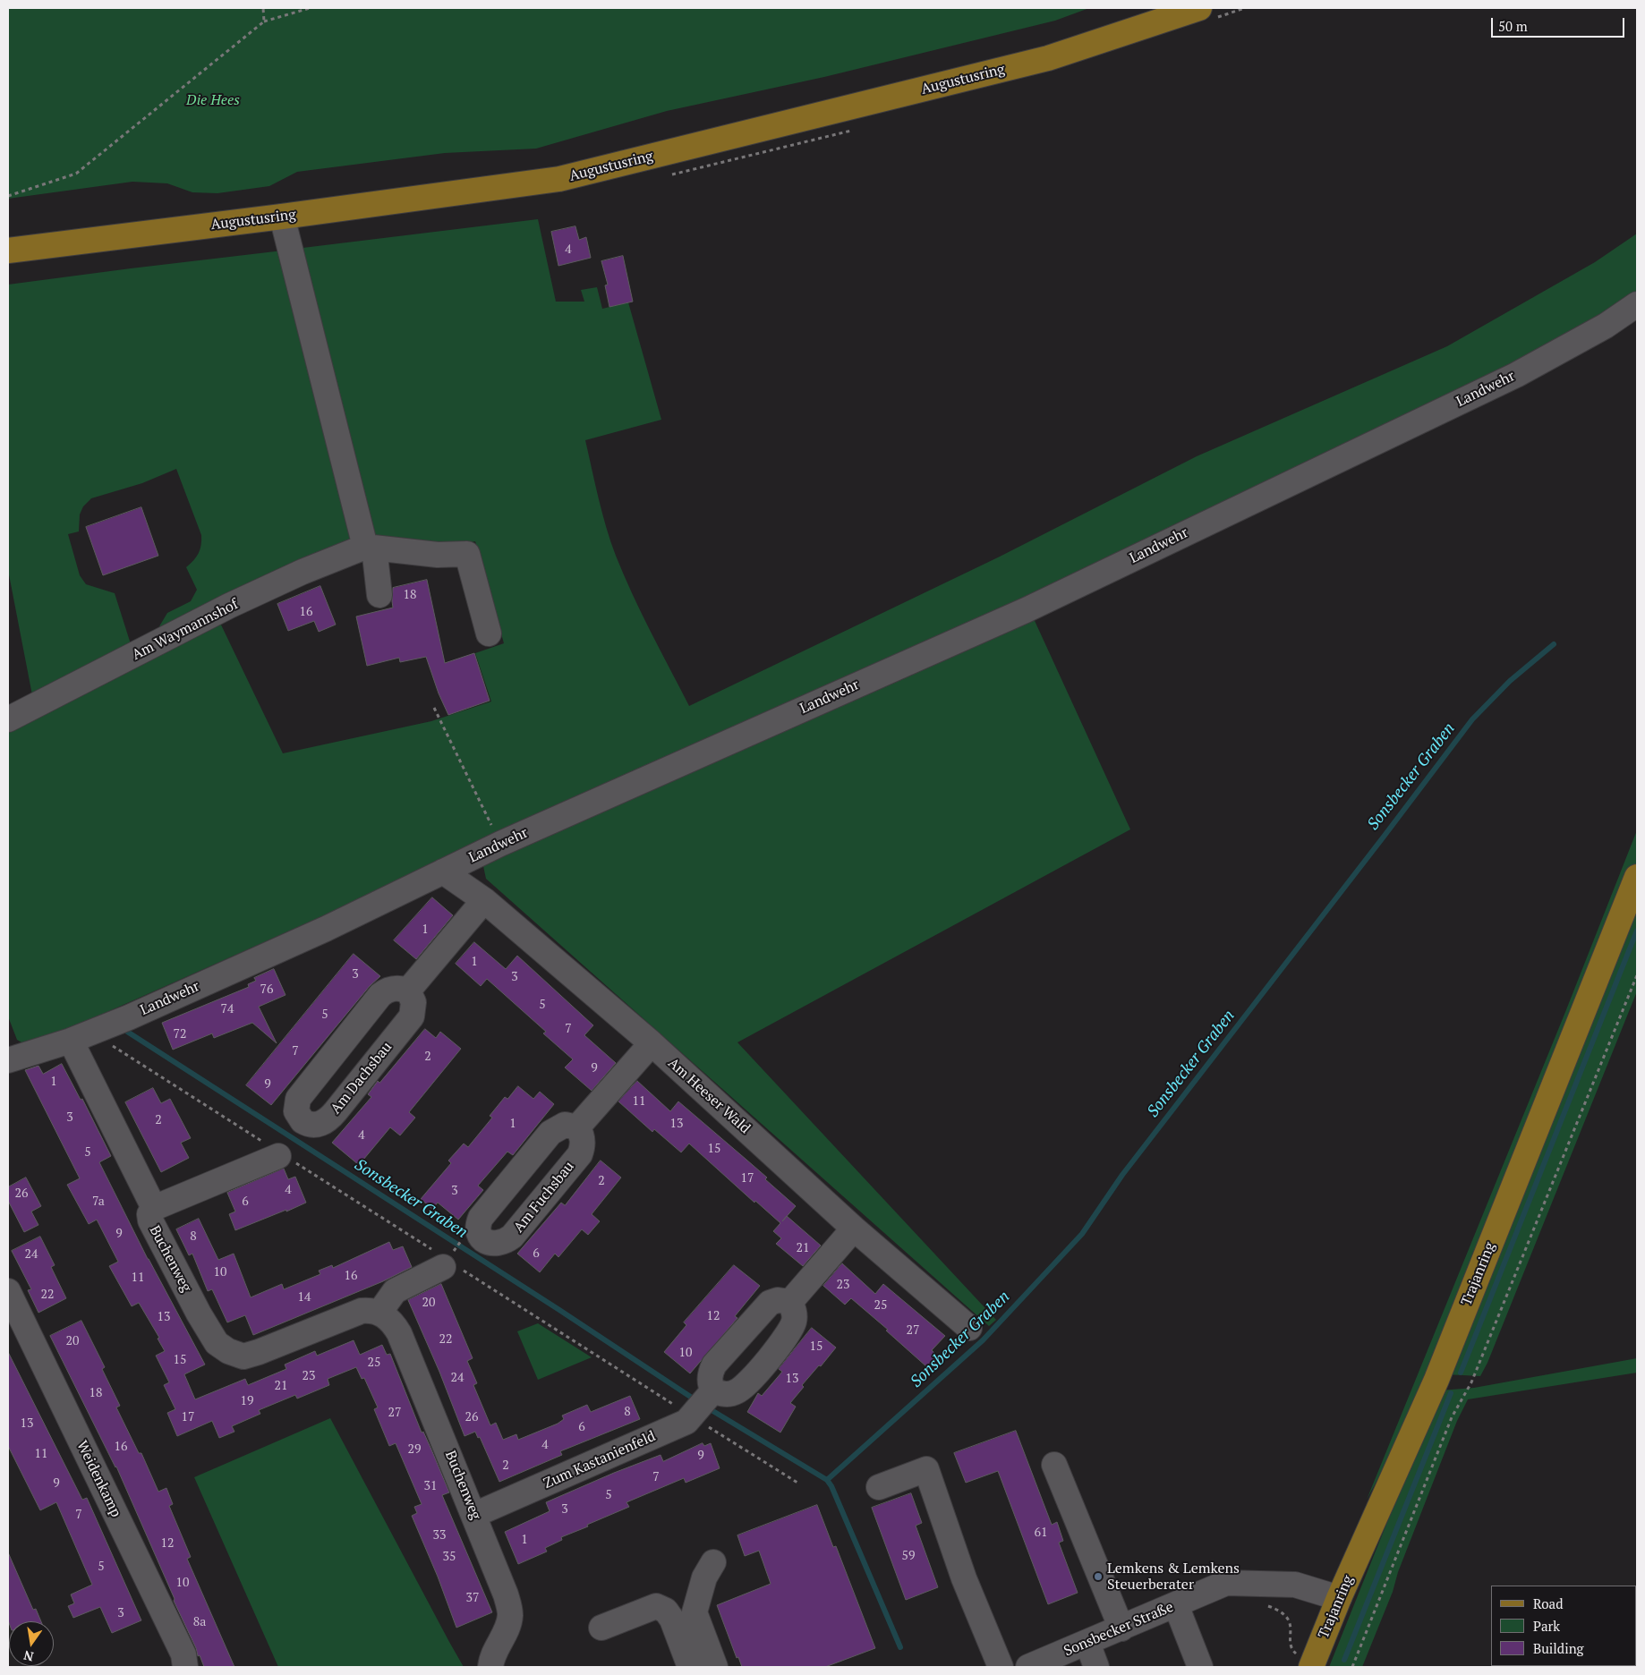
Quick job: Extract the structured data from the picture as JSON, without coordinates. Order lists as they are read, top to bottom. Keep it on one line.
{"streets":{"main road":["Augustusring","Trajanring"],"street":["Landwehr","Am Waymannshof","Am Dachsbau","Am Heeser Wald","Am Fuchsbau","Buchenweg","Zum Kastanienfeld","Weidenkamp","Sonsbecker Straße"]},"crossings":[["Landwehr","Am Heeser Wald"],["Landwehr","Buchenweg"],["Buchenweg","Zum Kastanienfeld"],["Trajanring","Sonsbecker Straße"]],"water":["Sonsbecker Graben"],"parks":["Die Hees"],"places":["Lemkens & Lemkens Steuerberater"],"house_numbers":["4","18","16","1","1","3","3","76","5","74","5","7","72","7","2","9","1","9","11","3","2","1","13","4","15","5","17","2","4","3","26","7a","6","9","8","21","6","24","10","16","11","23","22","14","20","25","12","13","27","22","20","15","10","15","25","23","24","13","21","18","19","8","27","17","26","13","6","4","16","29","11","9","2","7","9","31","5","3","7","61","33","1","12","59","35","5","10","37","3","8a"],"legend":["Road","Park","Building"],"scale_bar":"50 m","north":"bottom"}
